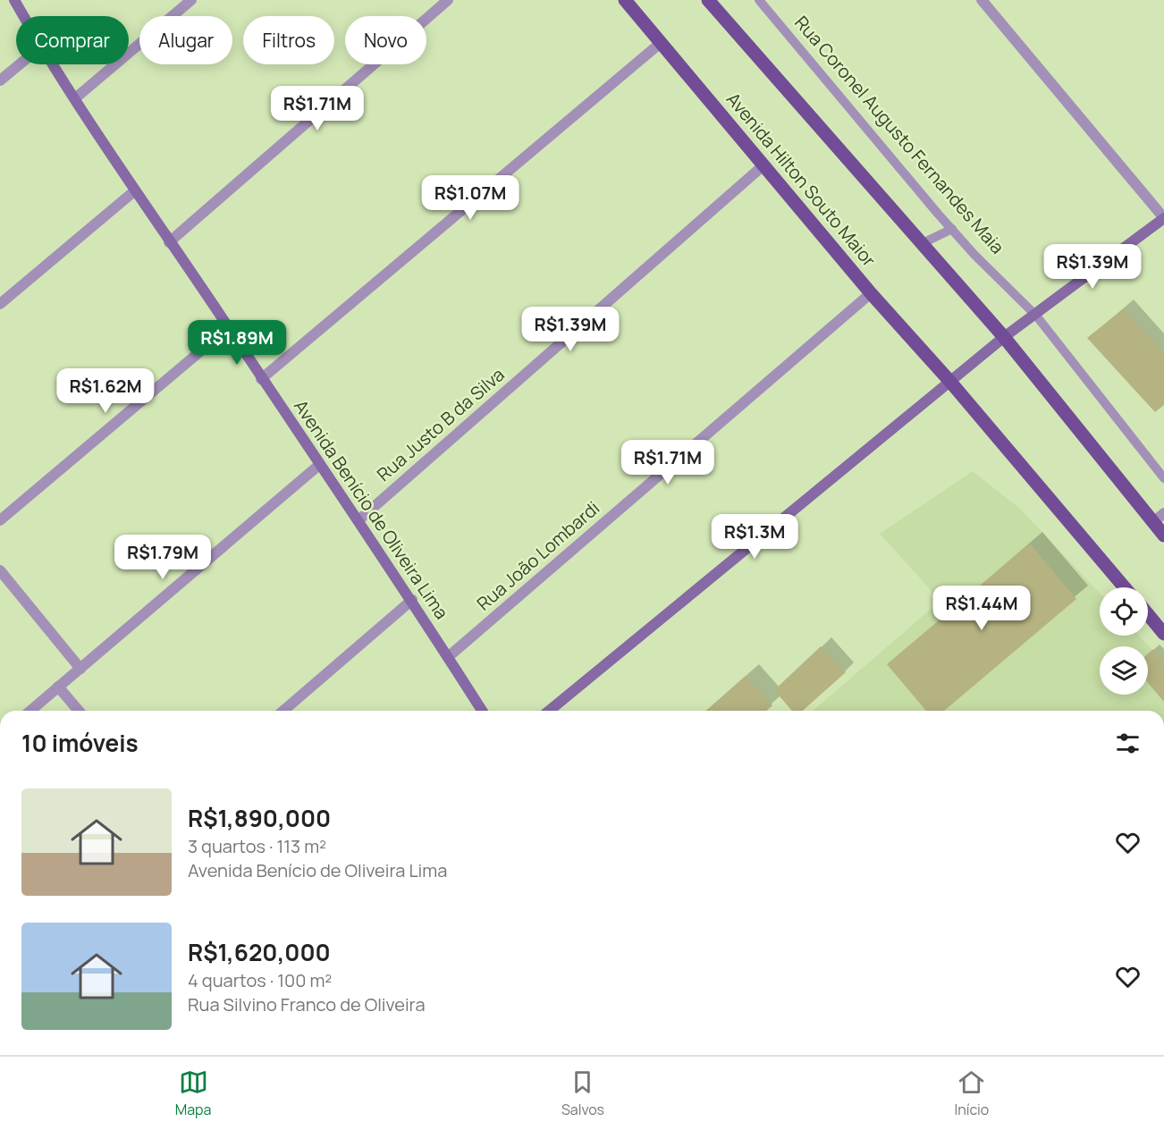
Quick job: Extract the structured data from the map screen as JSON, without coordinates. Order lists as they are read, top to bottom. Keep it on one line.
{"streets":{"main road":["Avenida Hilton Souto Maior"],"street":["Rua Justo B da Silva","Avenida Benício de Oliveira Lima","Rua João Lombardi"],"lane":["Rua Coronel Augusto Fernandes Maia"]},"crossings":[["Avenida Hilton Souto Maior","Rua Justo B da Silva"],["Avenida Hilton Souto Maior","Rua João Lombardi"],["Rua Justo B da Silva","Avenida Benício de Oliveira Lima"],["Avenida Benício de Oliveira Lima","Rua João Lombardi"]],"page":{"chip":["Comprar","Alugar","Filtros","Novo"],"price":["R$1.71M","R$1.07M","R$1.39M","R$1.39M","R$1.89M","R$1.62M","R$1.71M","R$1.3M","R$1.79M","R$1.44M"],"heading":"10 imóveis","list":[{"name":"R$1,890,000","note":"3 quartos · 113 m² · Avenida Benício de Oliveira Lima"},{"name":"R$1,620,000","note":"4 quartos · 100 m² · Rua Silvino Franco de Oliveira"}],"tabs":["Mapa","Salvos","Início"]}}
